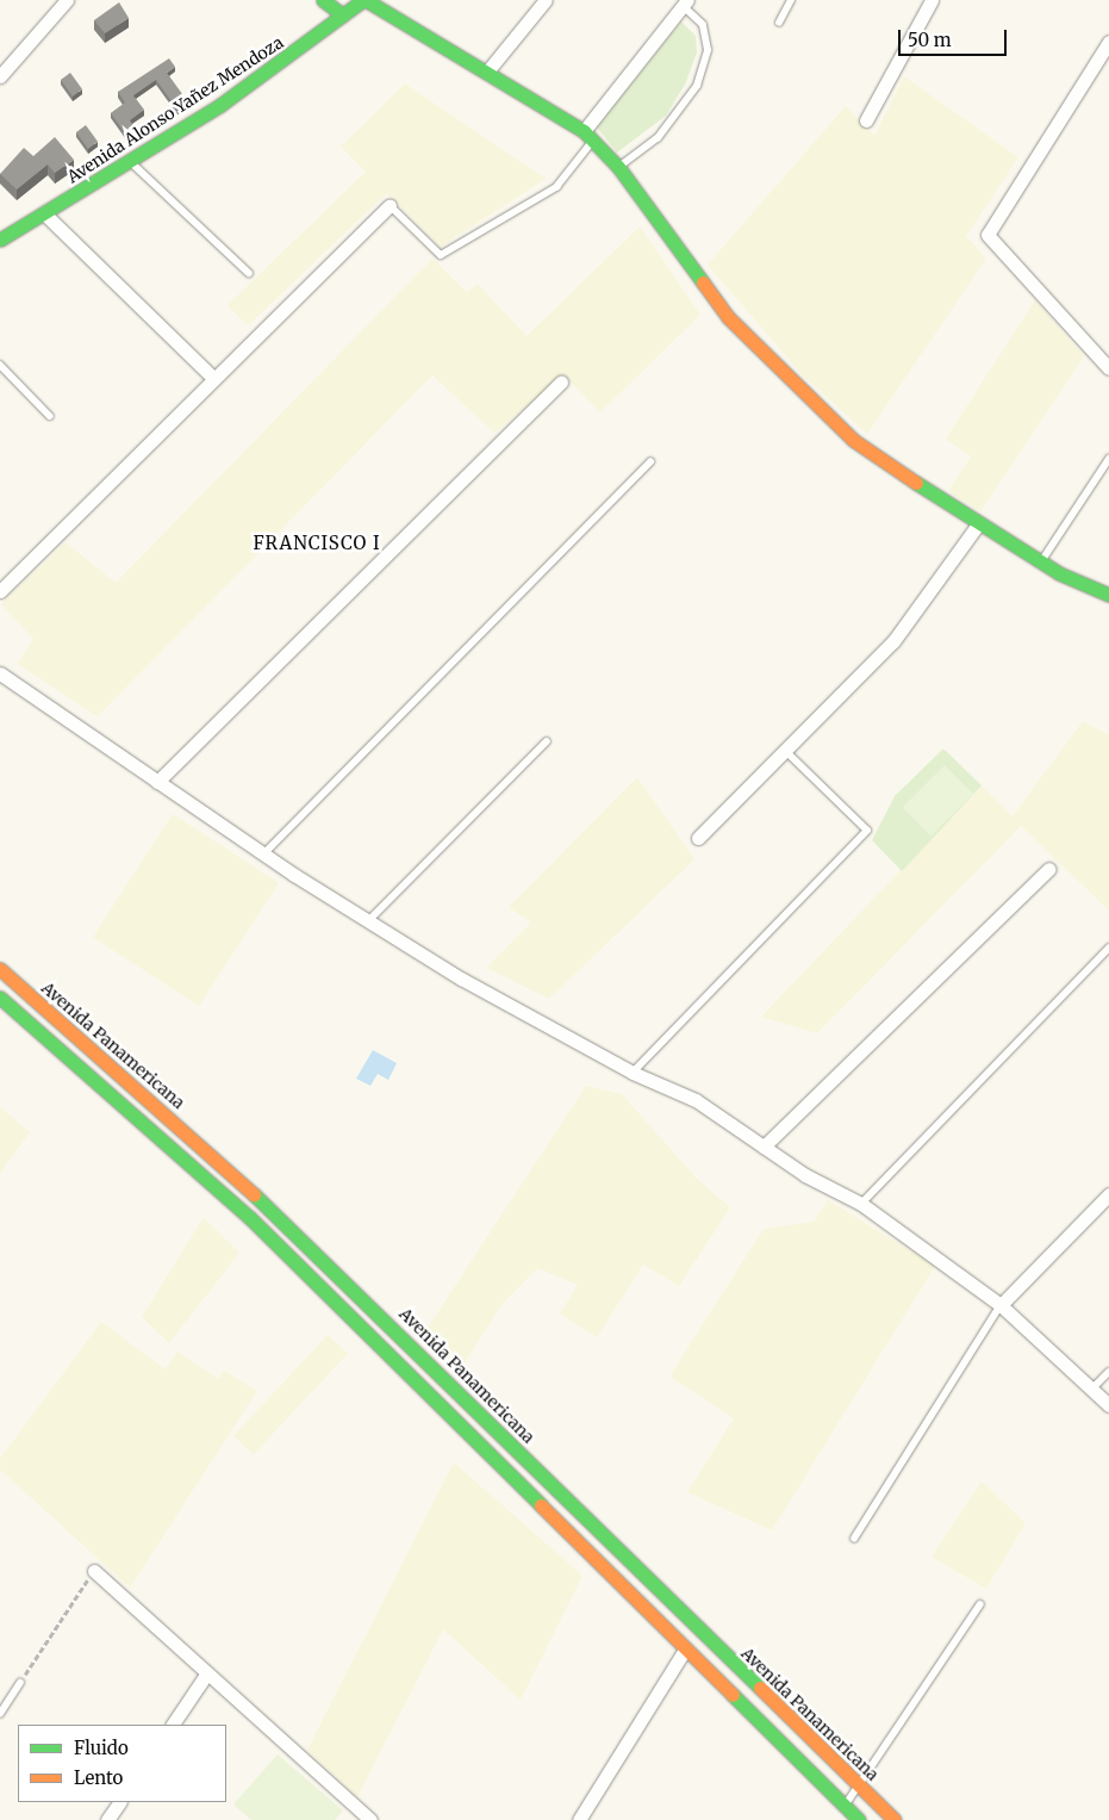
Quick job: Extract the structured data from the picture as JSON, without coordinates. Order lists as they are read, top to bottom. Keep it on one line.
{"streets":{"main road":["Avenida Alonso Yañez Mendoza","Avenida Panamericana"]},"districts":["FRANCISCO I"],"legend":["Fluido","Lento"],"scale_bar":"50 m"}
